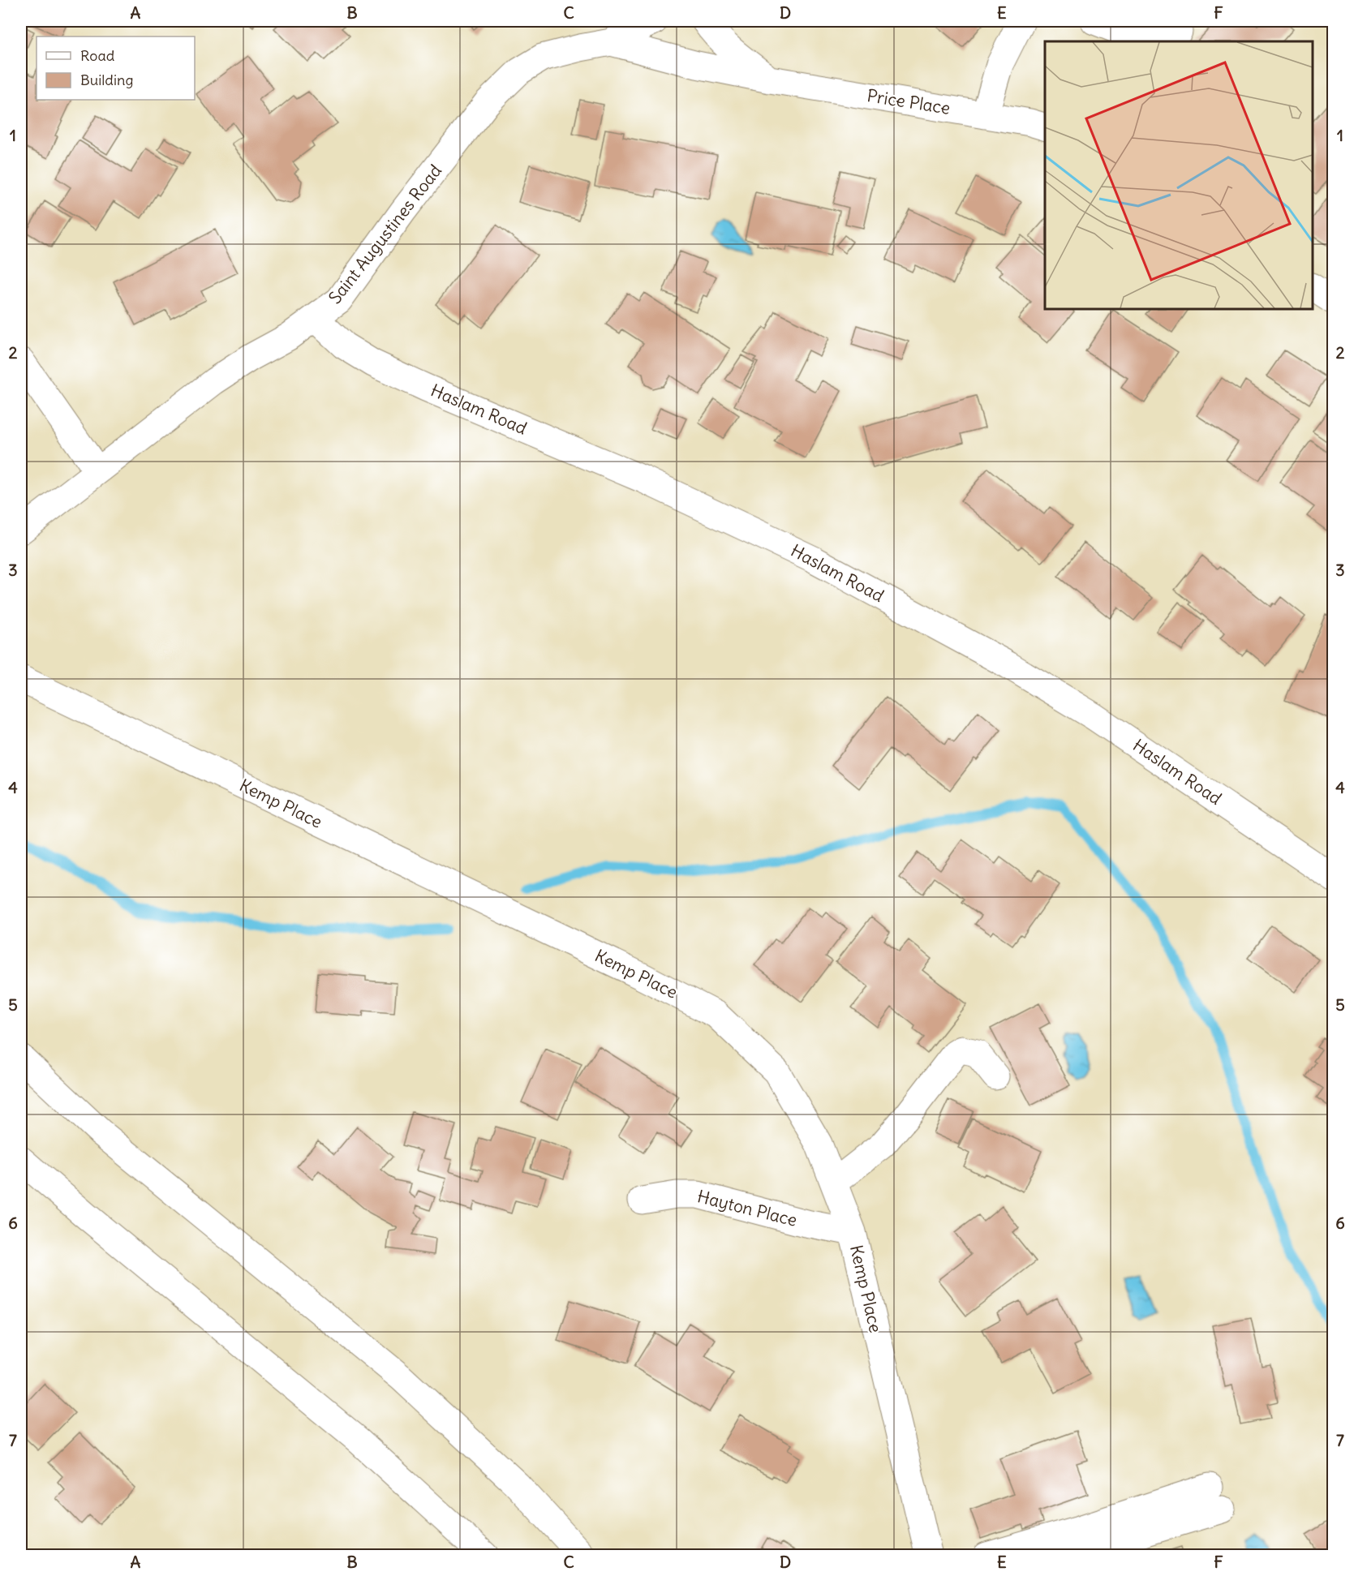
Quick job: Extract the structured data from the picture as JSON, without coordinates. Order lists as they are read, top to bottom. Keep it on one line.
{"streets":{"main road":["Price Place","Saint Augustines Road","Haslam Road","Kemp Place","Hayton Place"]},"crossings":[["Price Place","Saint Augustines Road"],["Saint Augustines Road","Haslam Road"],["Kemp Place","Hayton Place"]],"legend":["Road","Building"],"grid":{"columns":["A","B","C","D","E","F"],"rows":["1","2","3","4","5","6","7"]}}
